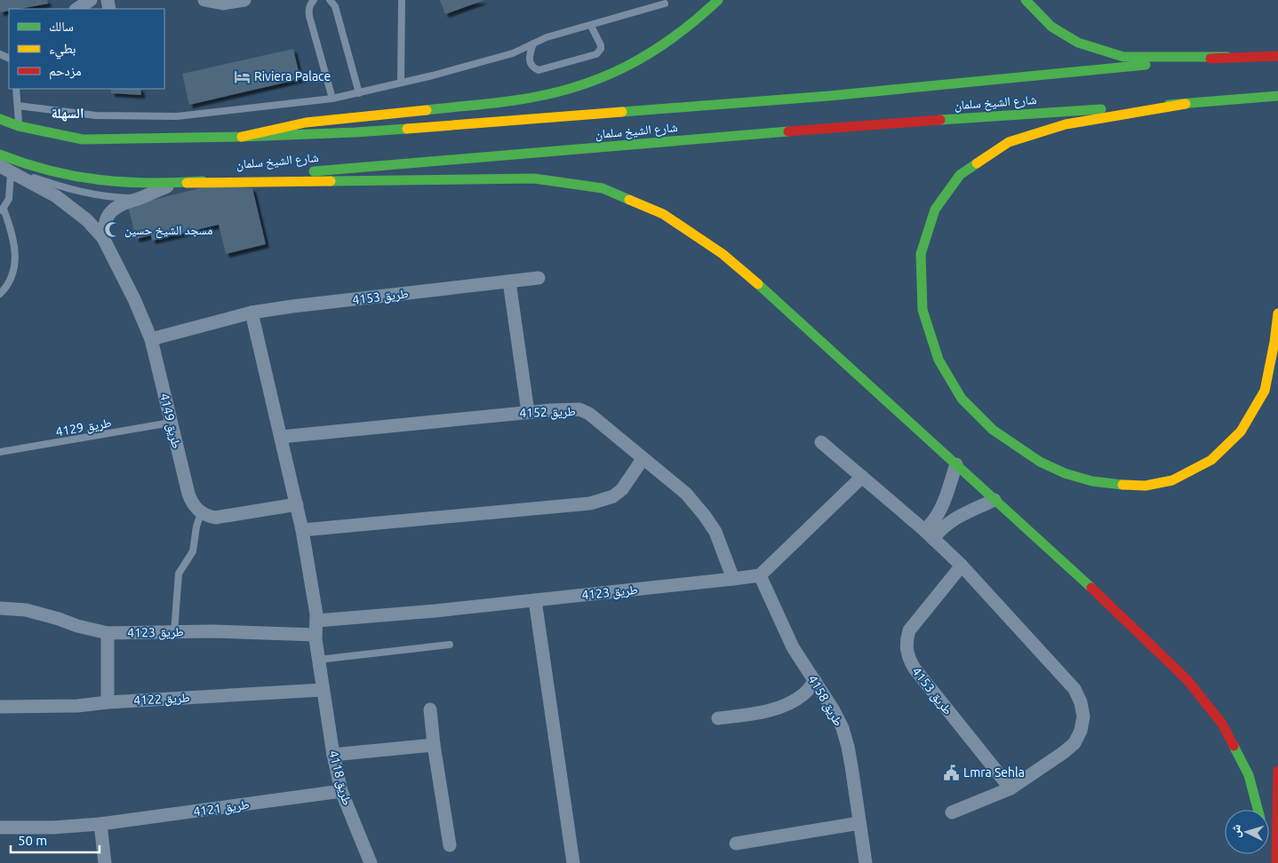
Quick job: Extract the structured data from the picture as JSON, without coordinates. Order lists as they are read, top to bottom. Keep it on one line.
{"streets":{"main road":["شارع الشيخ سلمان"],"street":["طريق 4153","طريق 4152","طريق 4149","طريق 4123","طريق 4122","طريق 4158","طريق 4118","طريق 4121"],"lane":["طريق 4129"]},"crossings":[["شارع الشيخ سلمان","طريق 4149"],["طريق 4153","طريق 4149"],["طريق 4152","طريق 4123"],["طريق 4149","طريق 4129"],["طريق 4123","طريق 4158"],["طريق 4122","طريق 4118"],["طريق 4118","طريق 4121"]],"districts":["السهلة"],"places":{"hotel":["Riviera Palace"],"mosque":["مسجد الشيخ حسين"],"public building":["Lmra Sehla"]},"legend":["سالك","بطيء","مزدحم"],"scale_bar":"50 m","north":"left"}
